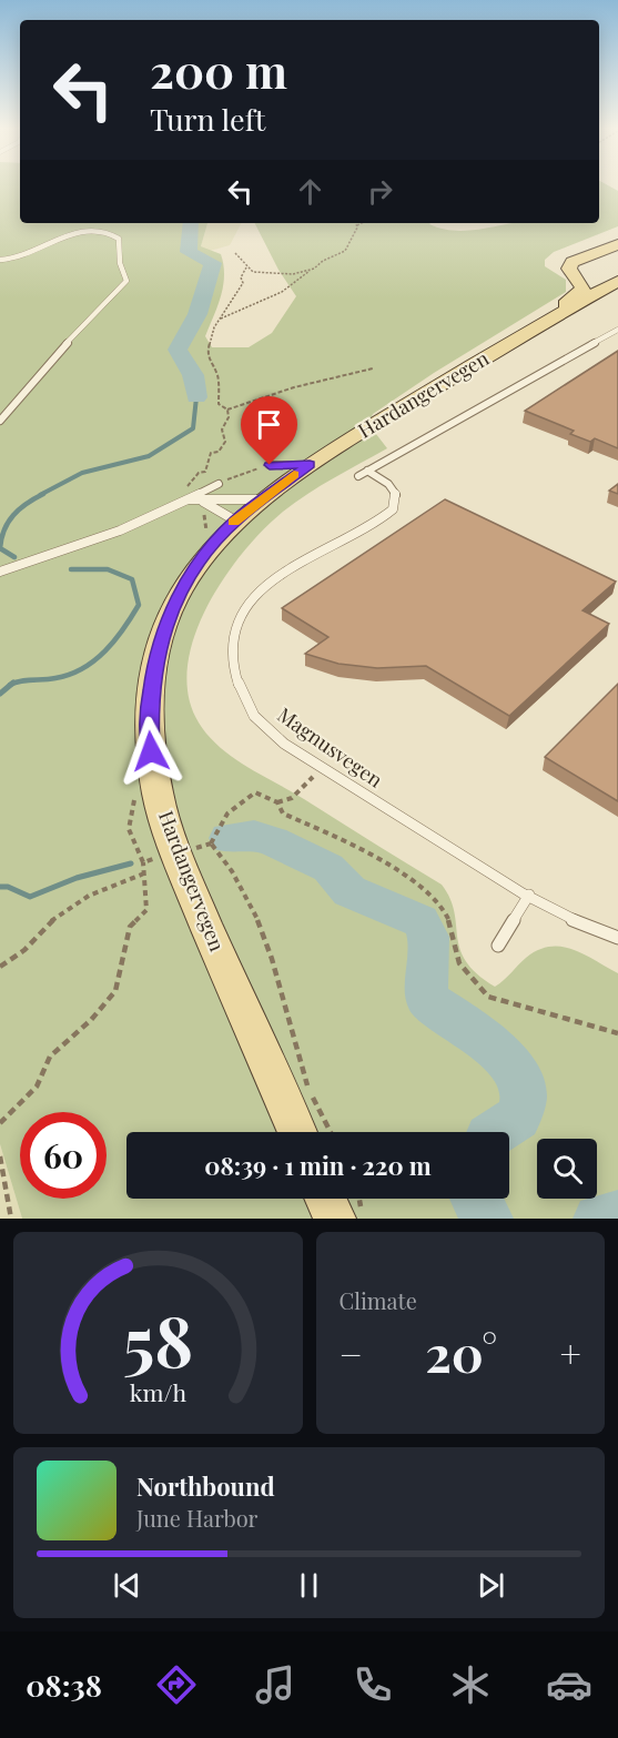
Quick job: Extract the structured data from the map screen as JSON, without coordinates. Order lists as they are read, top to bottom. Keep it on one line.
{"streets":{"main road":["Hardangervegen"],"lane":["Magnusvegen"]},"page":{"turn":["200 m","Turn left"],"limit":"60","trip":"08:39 · 1 min · 220 m","tile":"Climate","heat":["−","20°","+"],"song":["Northbound","June Harbor"],"tabs":"08:38","gauge":["58","km/h"]}}
